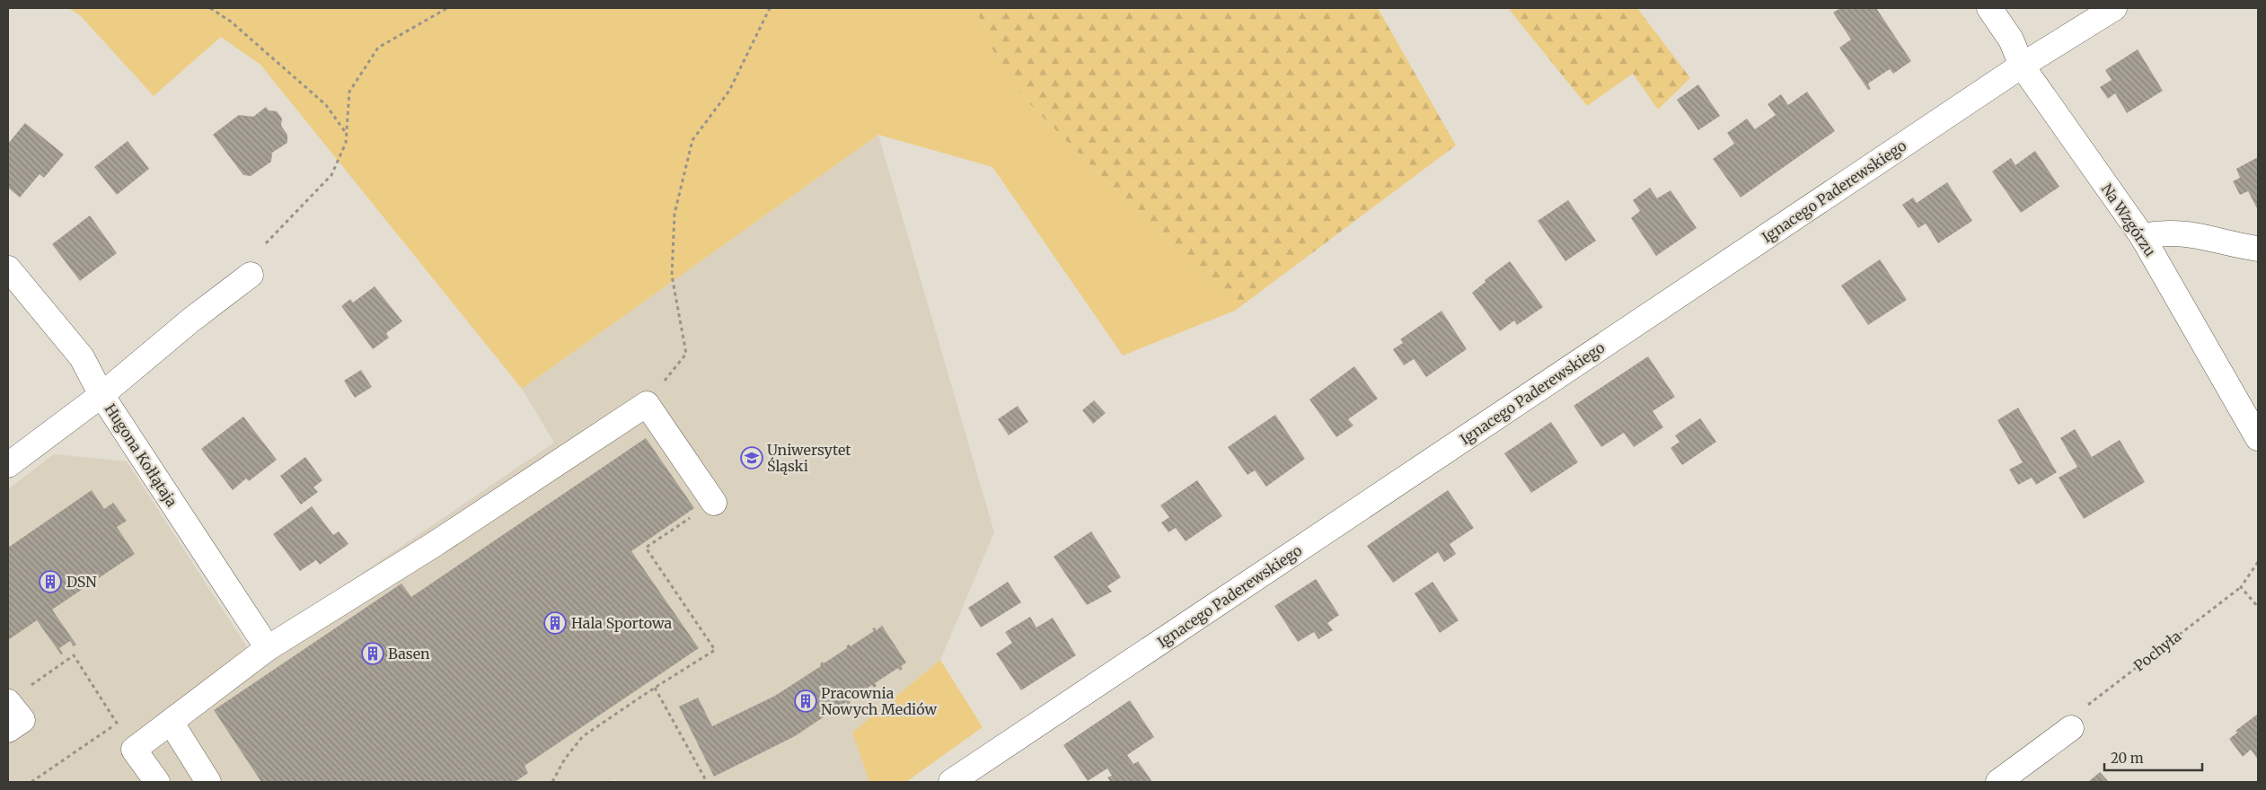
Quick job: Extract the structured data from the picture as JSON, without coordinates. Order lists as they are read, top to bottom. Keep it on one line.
{"streets":{"street":["Ignacego Paderewskiego","Na Wzgórzu","Hugona Kołłątaja"],"path":["Pochyła"]},"crossings":[["Ignacego Paderewskiego","Na Wzgórzu"]],"places":{"school or university":["Uniwersytet Śląski"],"building":["DSN","Hala Sportowa","Basen","Pracownia Nowych Mediów"]},"scale_bar":"20 m"}
